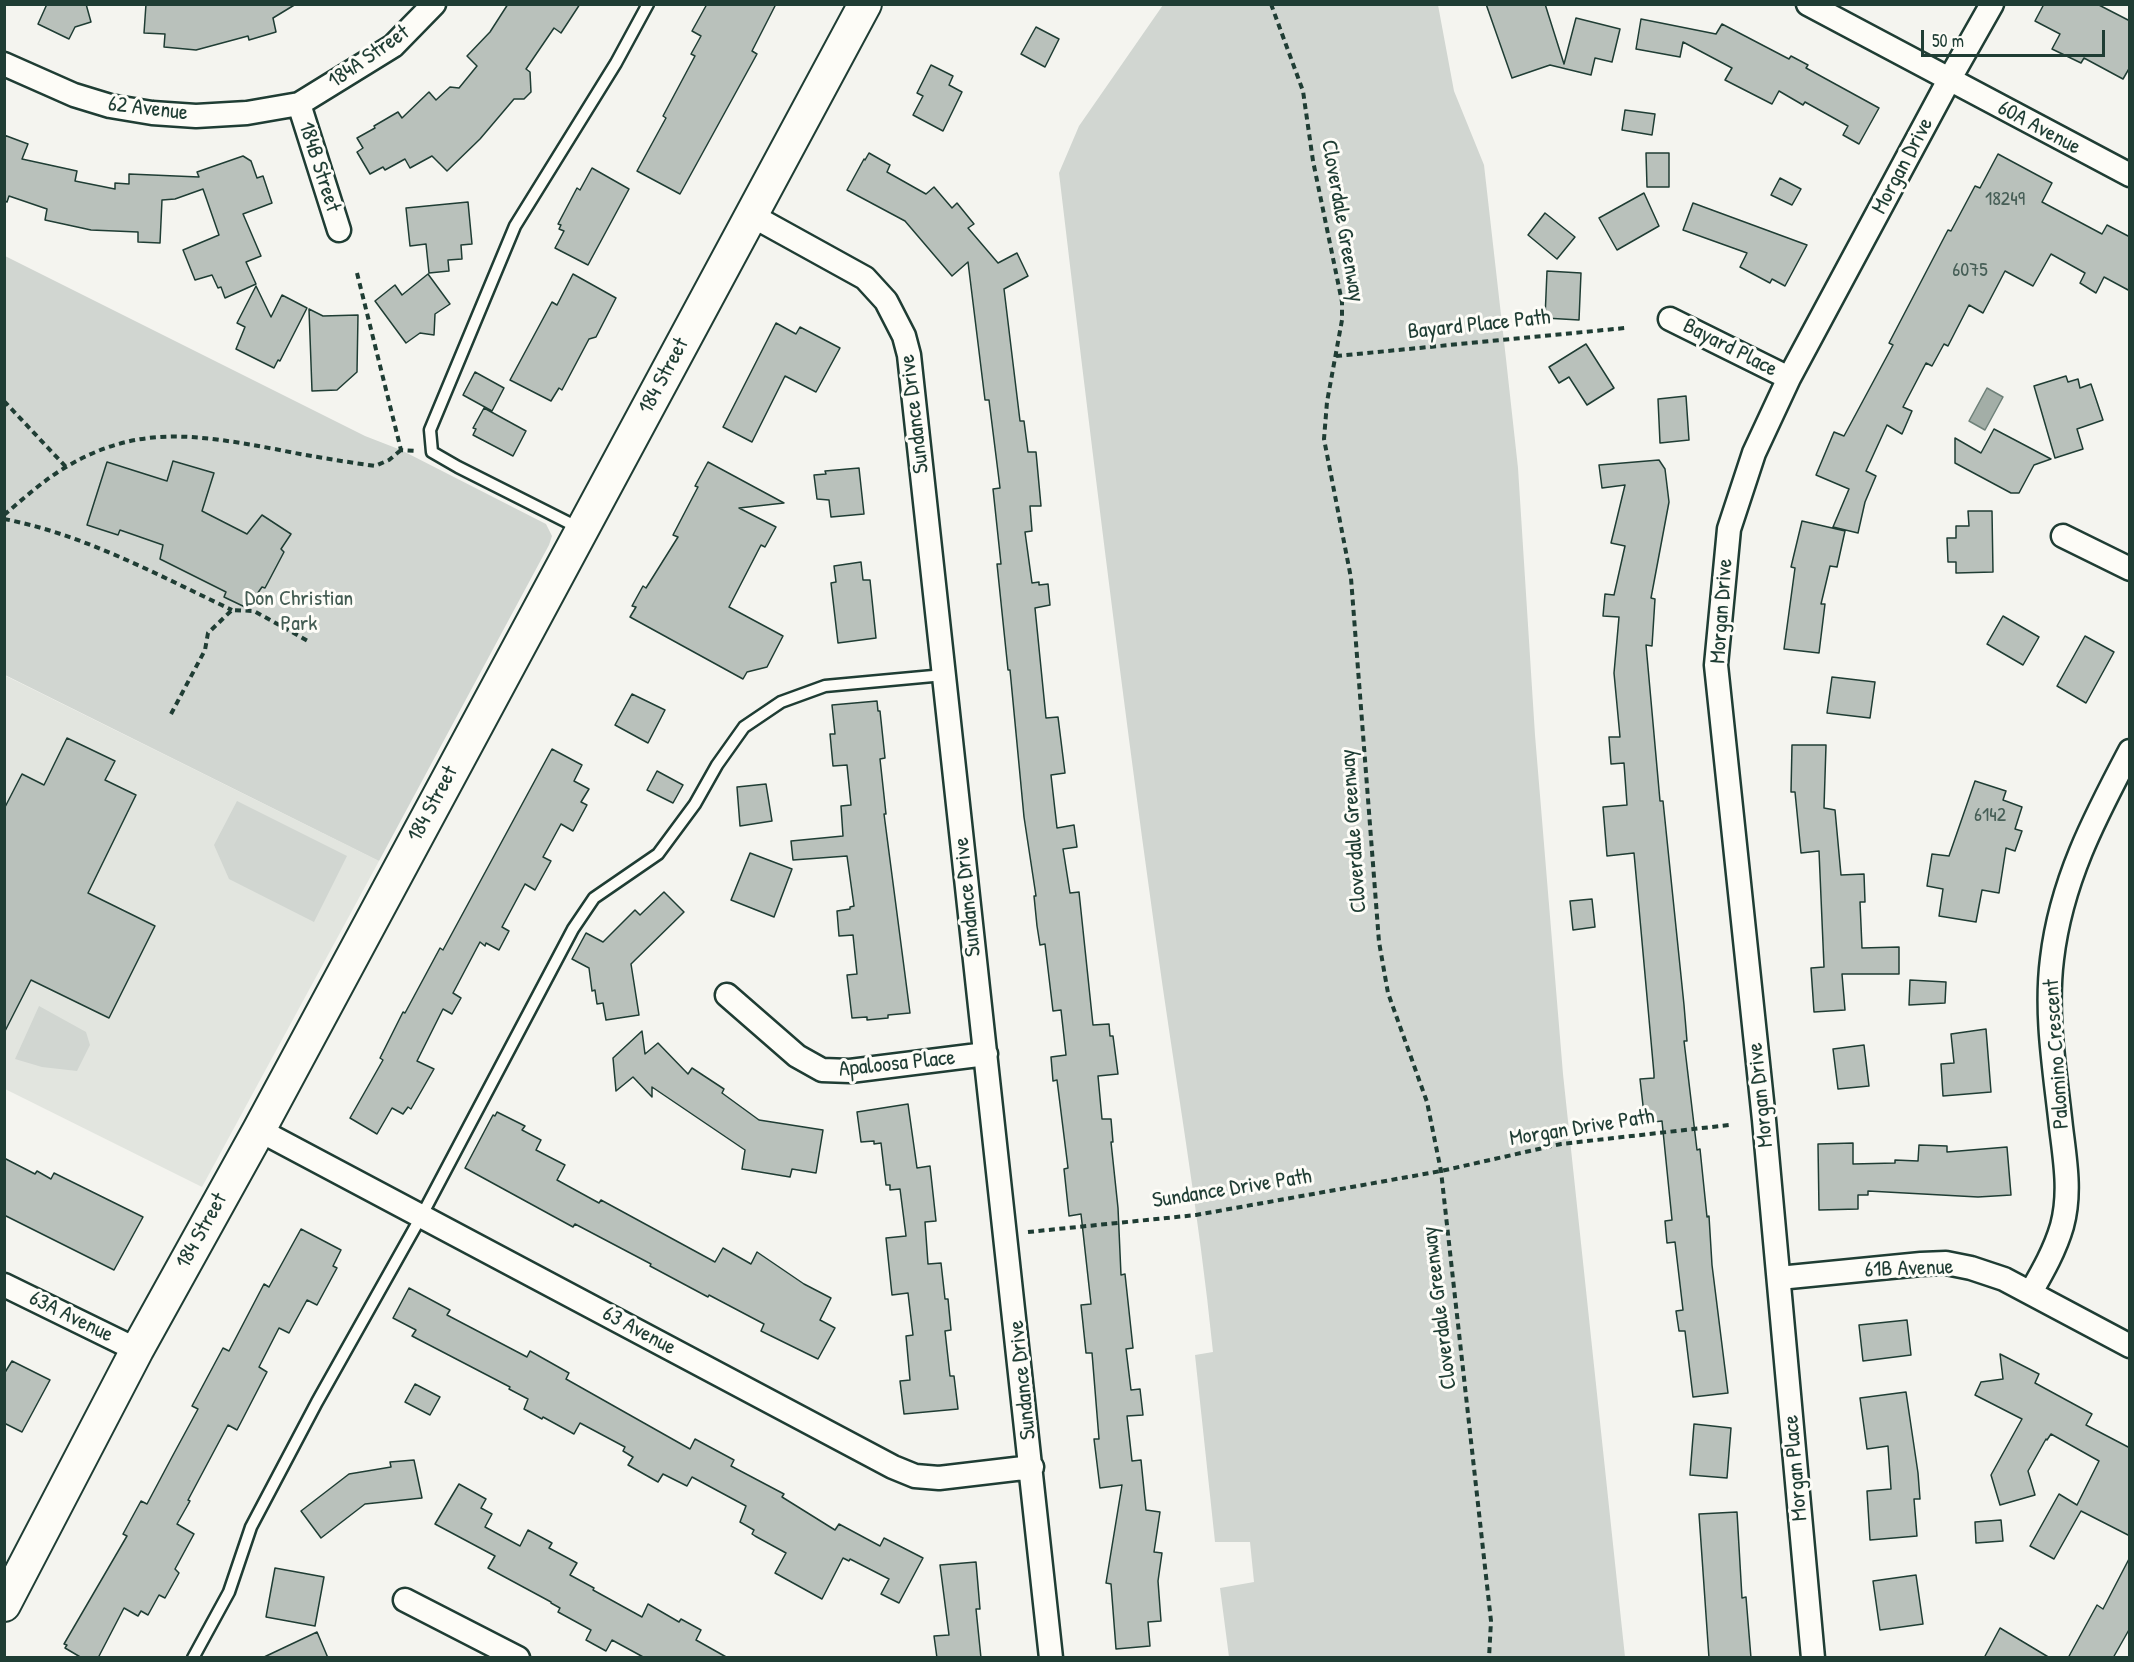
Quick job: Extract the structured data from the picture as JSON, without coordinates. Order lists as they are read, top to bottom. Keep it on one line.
{"streets":{"main road":["184 Street"],"street":["184A Street","62 Avenue","60A Avenue","Morgan Drive","184B Street","Bayard Place","Sundance Drive","Palomino Crescent","Apaloosa Place","61B Avenue","63A Avenue","63 Avenue","Morgan Place"],"path":["Cloverdale Greenway","Bayard Place Path","Morgan Drive Path","Sundance Drive Path"]},"crossings":[["184A Street","62 Avenue"],["184A Street","184B Street"],["62 Avenue","184B Street"],["60A Avenue","Morgan Drive"],["Morgan Drive","Bayard Place"],["Morgan Drive","61B Avenue"],["Morgan Drive","Morgan Place"],["Cloverdale Greenway","Bayard Place Path"],["Cloverdale Greenway","Morgan Drive Path"],["Cloverdale Greenway","Sundance Drive Path"],["184 Street","Sundance Drive"],["184 Street","63A Avenue"],["184 Street","63 Avenue"],["Sundance Drive","Apaloosa Place"],["Sundance Drive","63 Avenue"],["Palomino Crescent","61B Avenue"],["Morgan Drive Path","Sundance Drive Path"],["61B Avenue","Morgan Place"]],"parks":["Don Christian Park"],"house_numbers":["18249","6075","6142"],"scale_bar":"50 m"}
